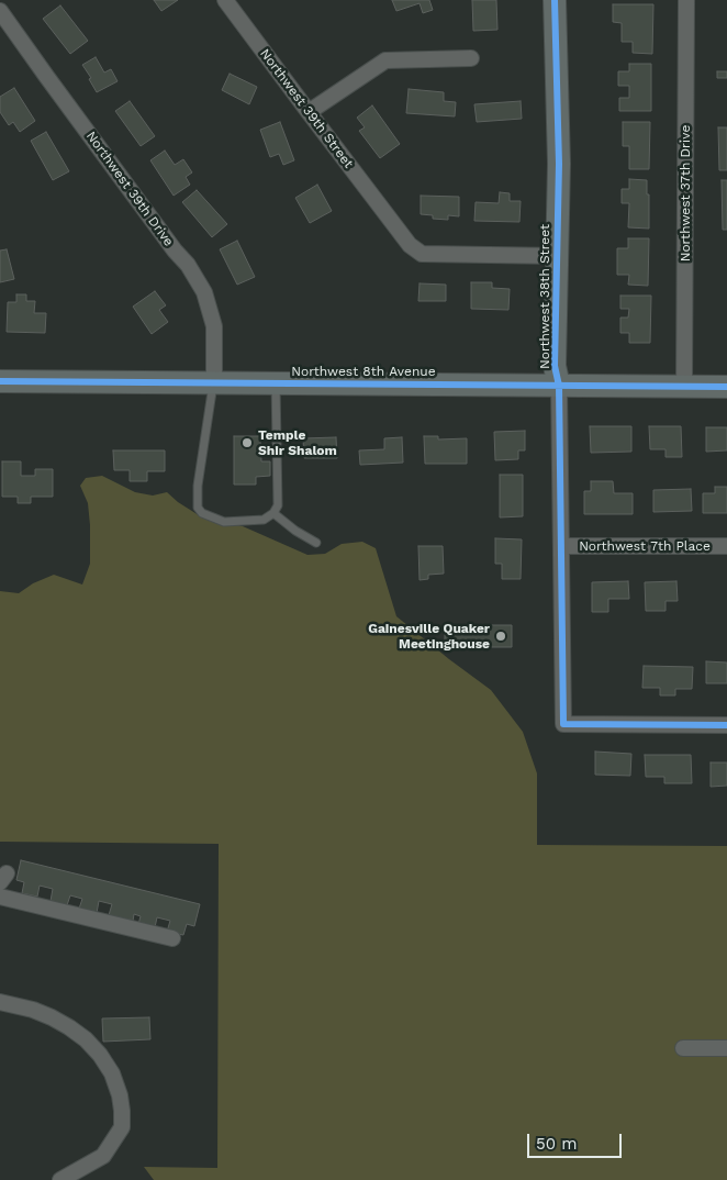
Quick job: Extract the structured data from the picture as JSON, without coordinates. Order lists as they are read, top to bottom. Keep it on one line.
{"streets":{"street":["Northwest 39th Street","Northwest 39th Drive","Northwest 37th Drive","Northwest 38th Street","Northwest 8th Avenue","Northwest 7th Place"]},"crossings":[["Northwest 39th Street","Northwest 38th Street"],["Northwest 39th Drive","Northwest 8th Avenue"],["Northwest 37th Drive","Northwest 8th Avenue"],["Northwest 38th Street","Northwest 8th Avenue"],["Northwest 38th Street","Northwest 7th Place"]],"places":["Temple Shir Shalom","Gainesville Quaker Meetinghouse"],"scale_bar":"50 m"}
